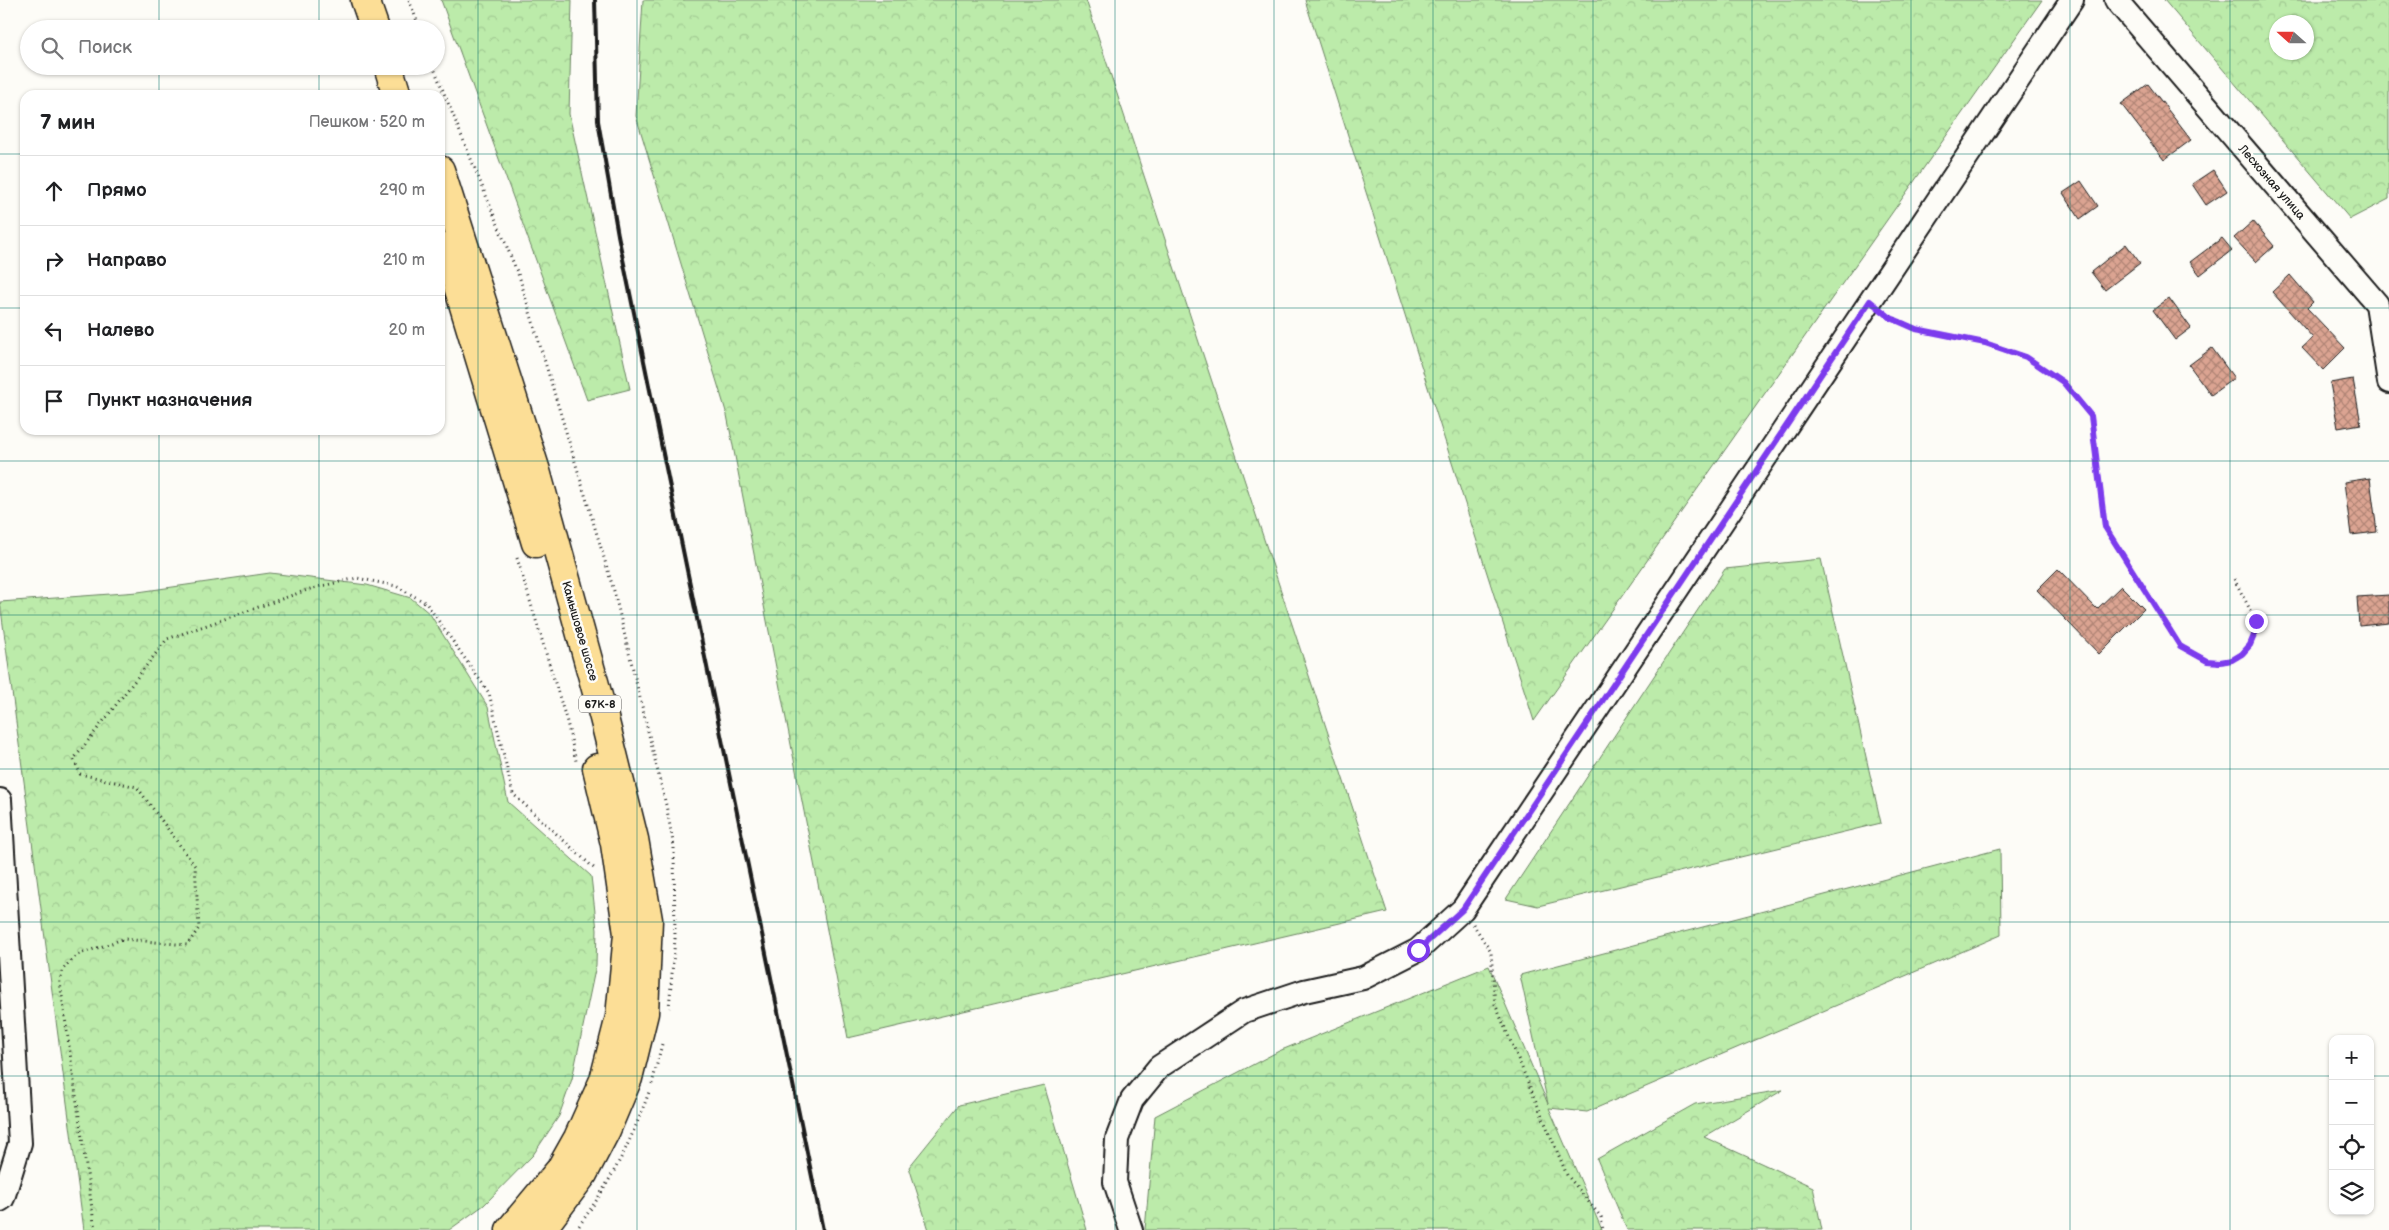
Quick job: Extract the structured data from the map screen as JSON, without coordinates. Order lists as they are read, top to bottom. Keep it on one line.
{"streets":{"main road":["Камышовое шоссе","67К-8"],"street":["Лесхозная улица"]},"north":"left","page":{"search":"Поиск","heading":["7 мин","Пешком · 520 m"],"list":[["Прямо","290 m"],["Направо","210 m"],["Налево","20 m"],"Пункт назначения"],"map_buttons":["+","−"]}}
